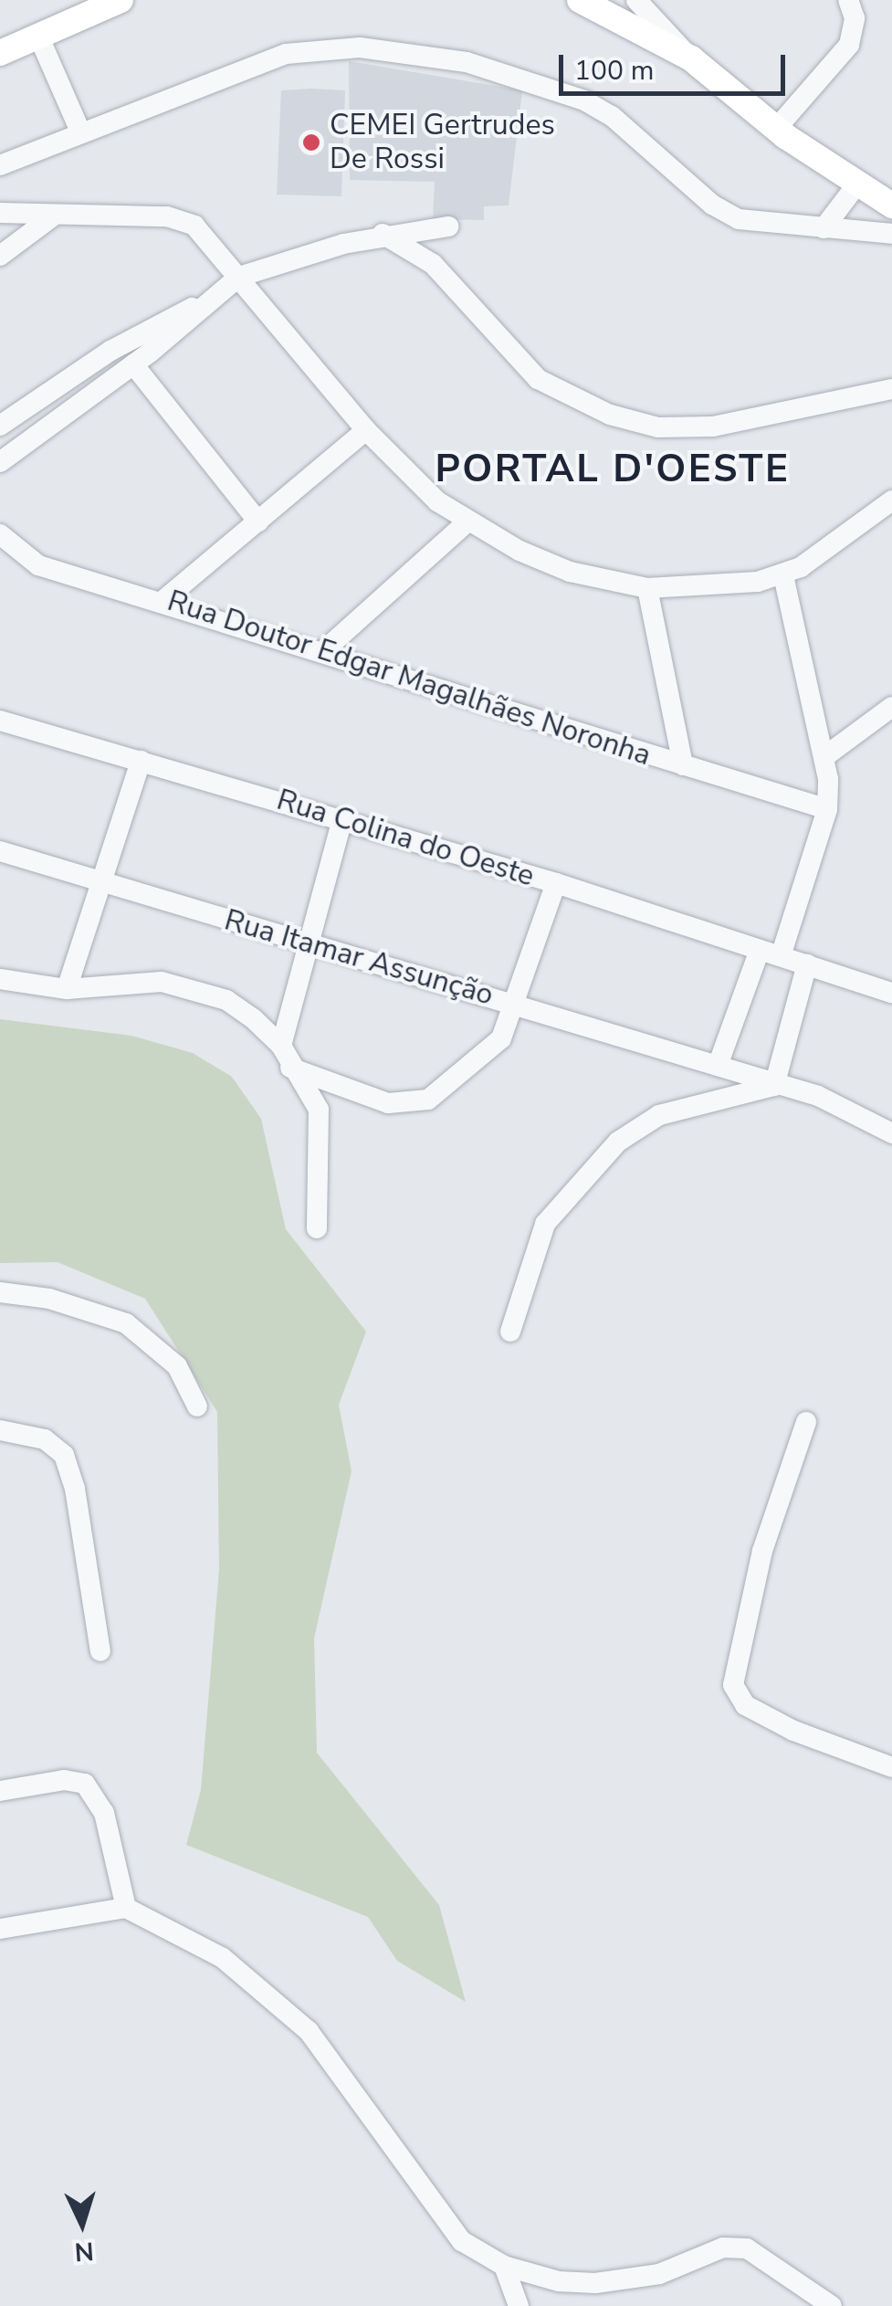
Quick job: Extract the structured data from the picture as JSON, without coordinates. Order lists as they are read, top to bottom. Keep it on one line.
{"streets":{"street":["Rua Doutor Edgar Magalhães Noronha","Rua Colina do Oeste","Rua Itamar Assunção"]},"districts":["PORTAL D'OESTE"],"places":["CEMEI Gertrudes De Rossi"],"scale_bar":"100 m","north":"bottom"}
